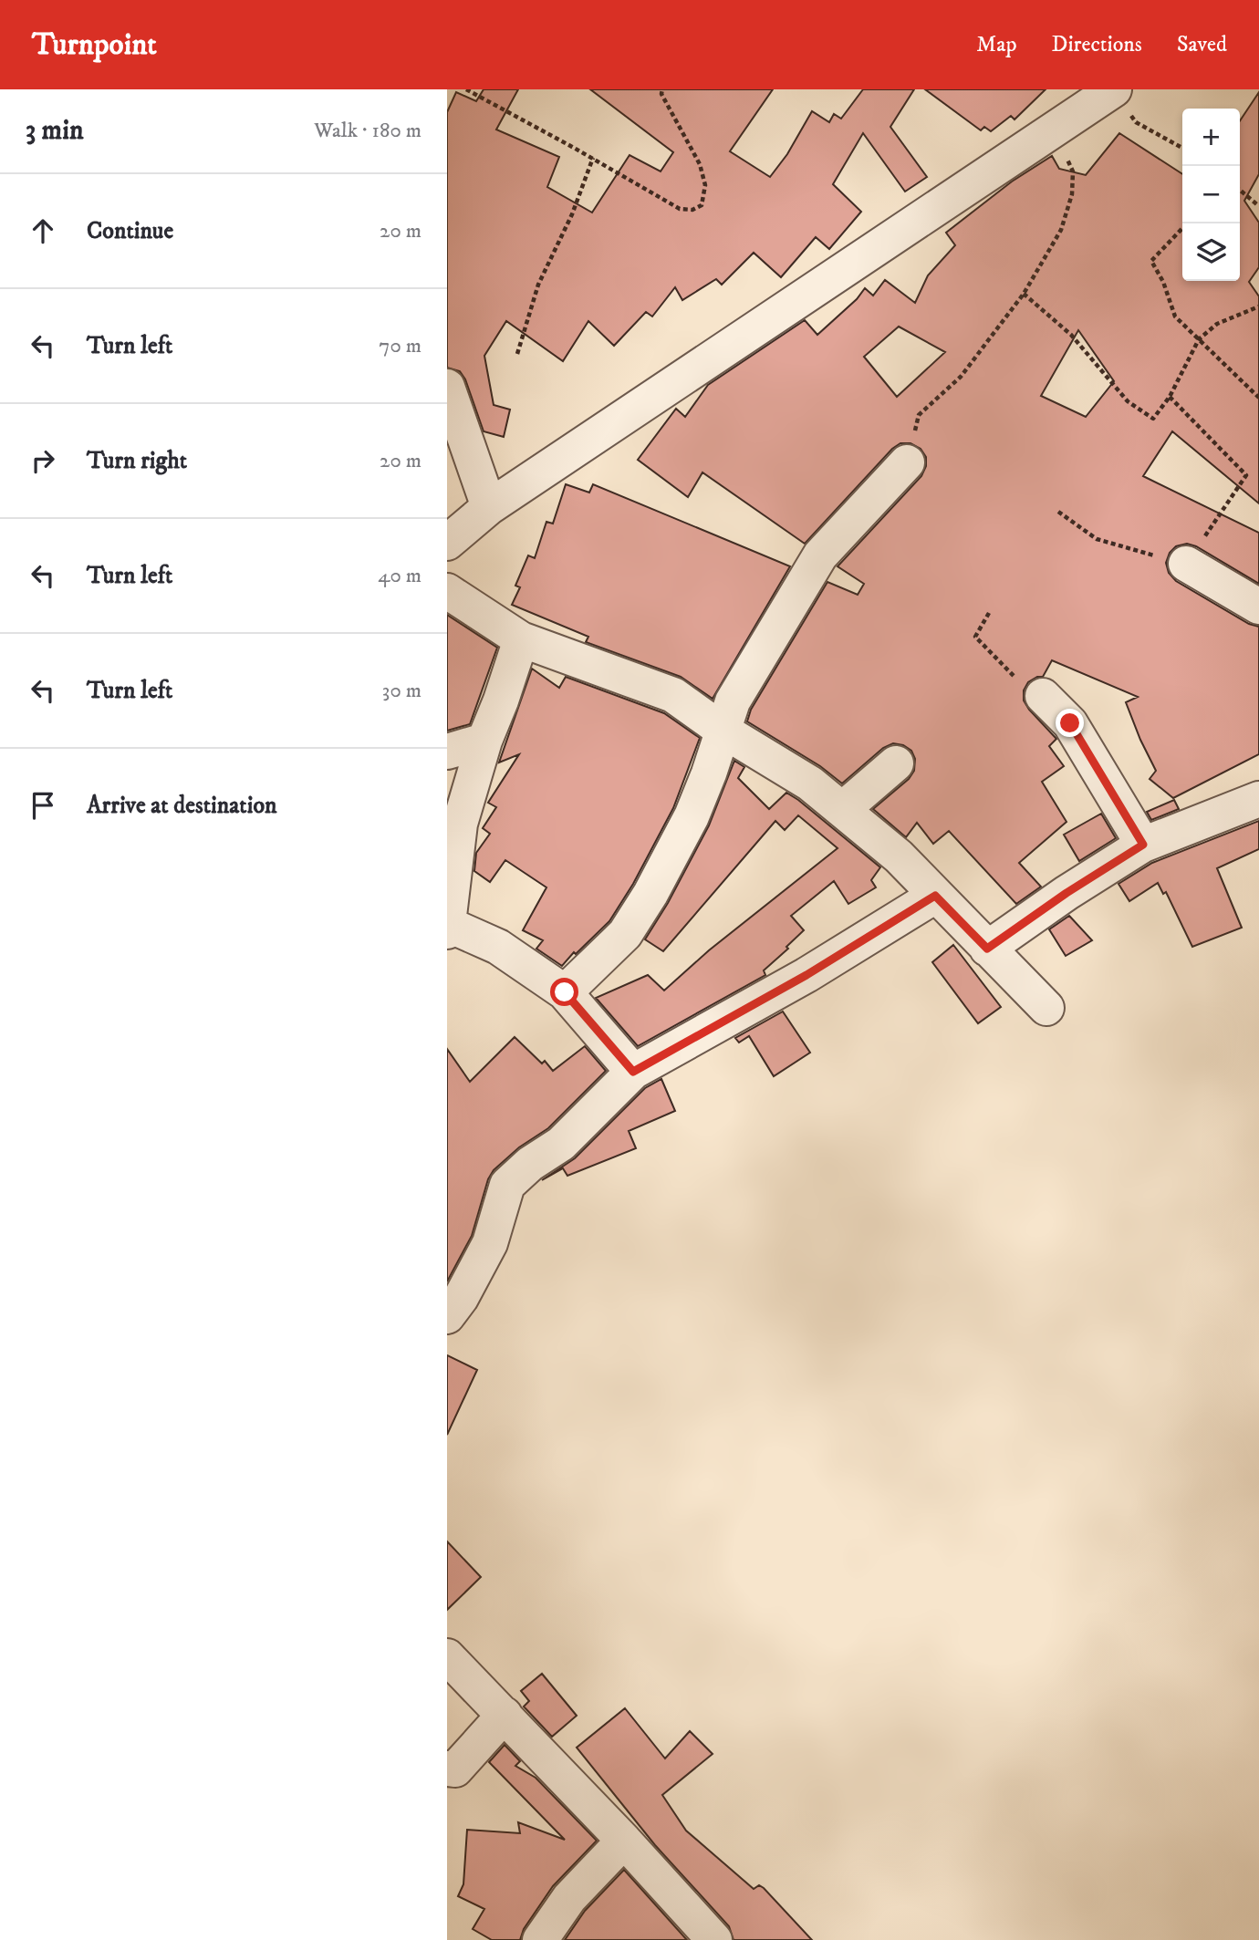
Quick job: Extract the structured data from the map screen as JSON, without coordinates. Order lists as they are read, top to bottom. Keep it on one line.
{"page":{"header":"Turnpoint","nav":["Map","Directions","Saved"],"heading":["3 min","Walk · 180 m"],"map_buttons":["+","−"],"list":[["Continue","20 m"],["Turn left","70 m"],["Turn right","20 m"],["Turn left","40 m"],["Turn left","30 m"],"Arrive at destination"]}}
